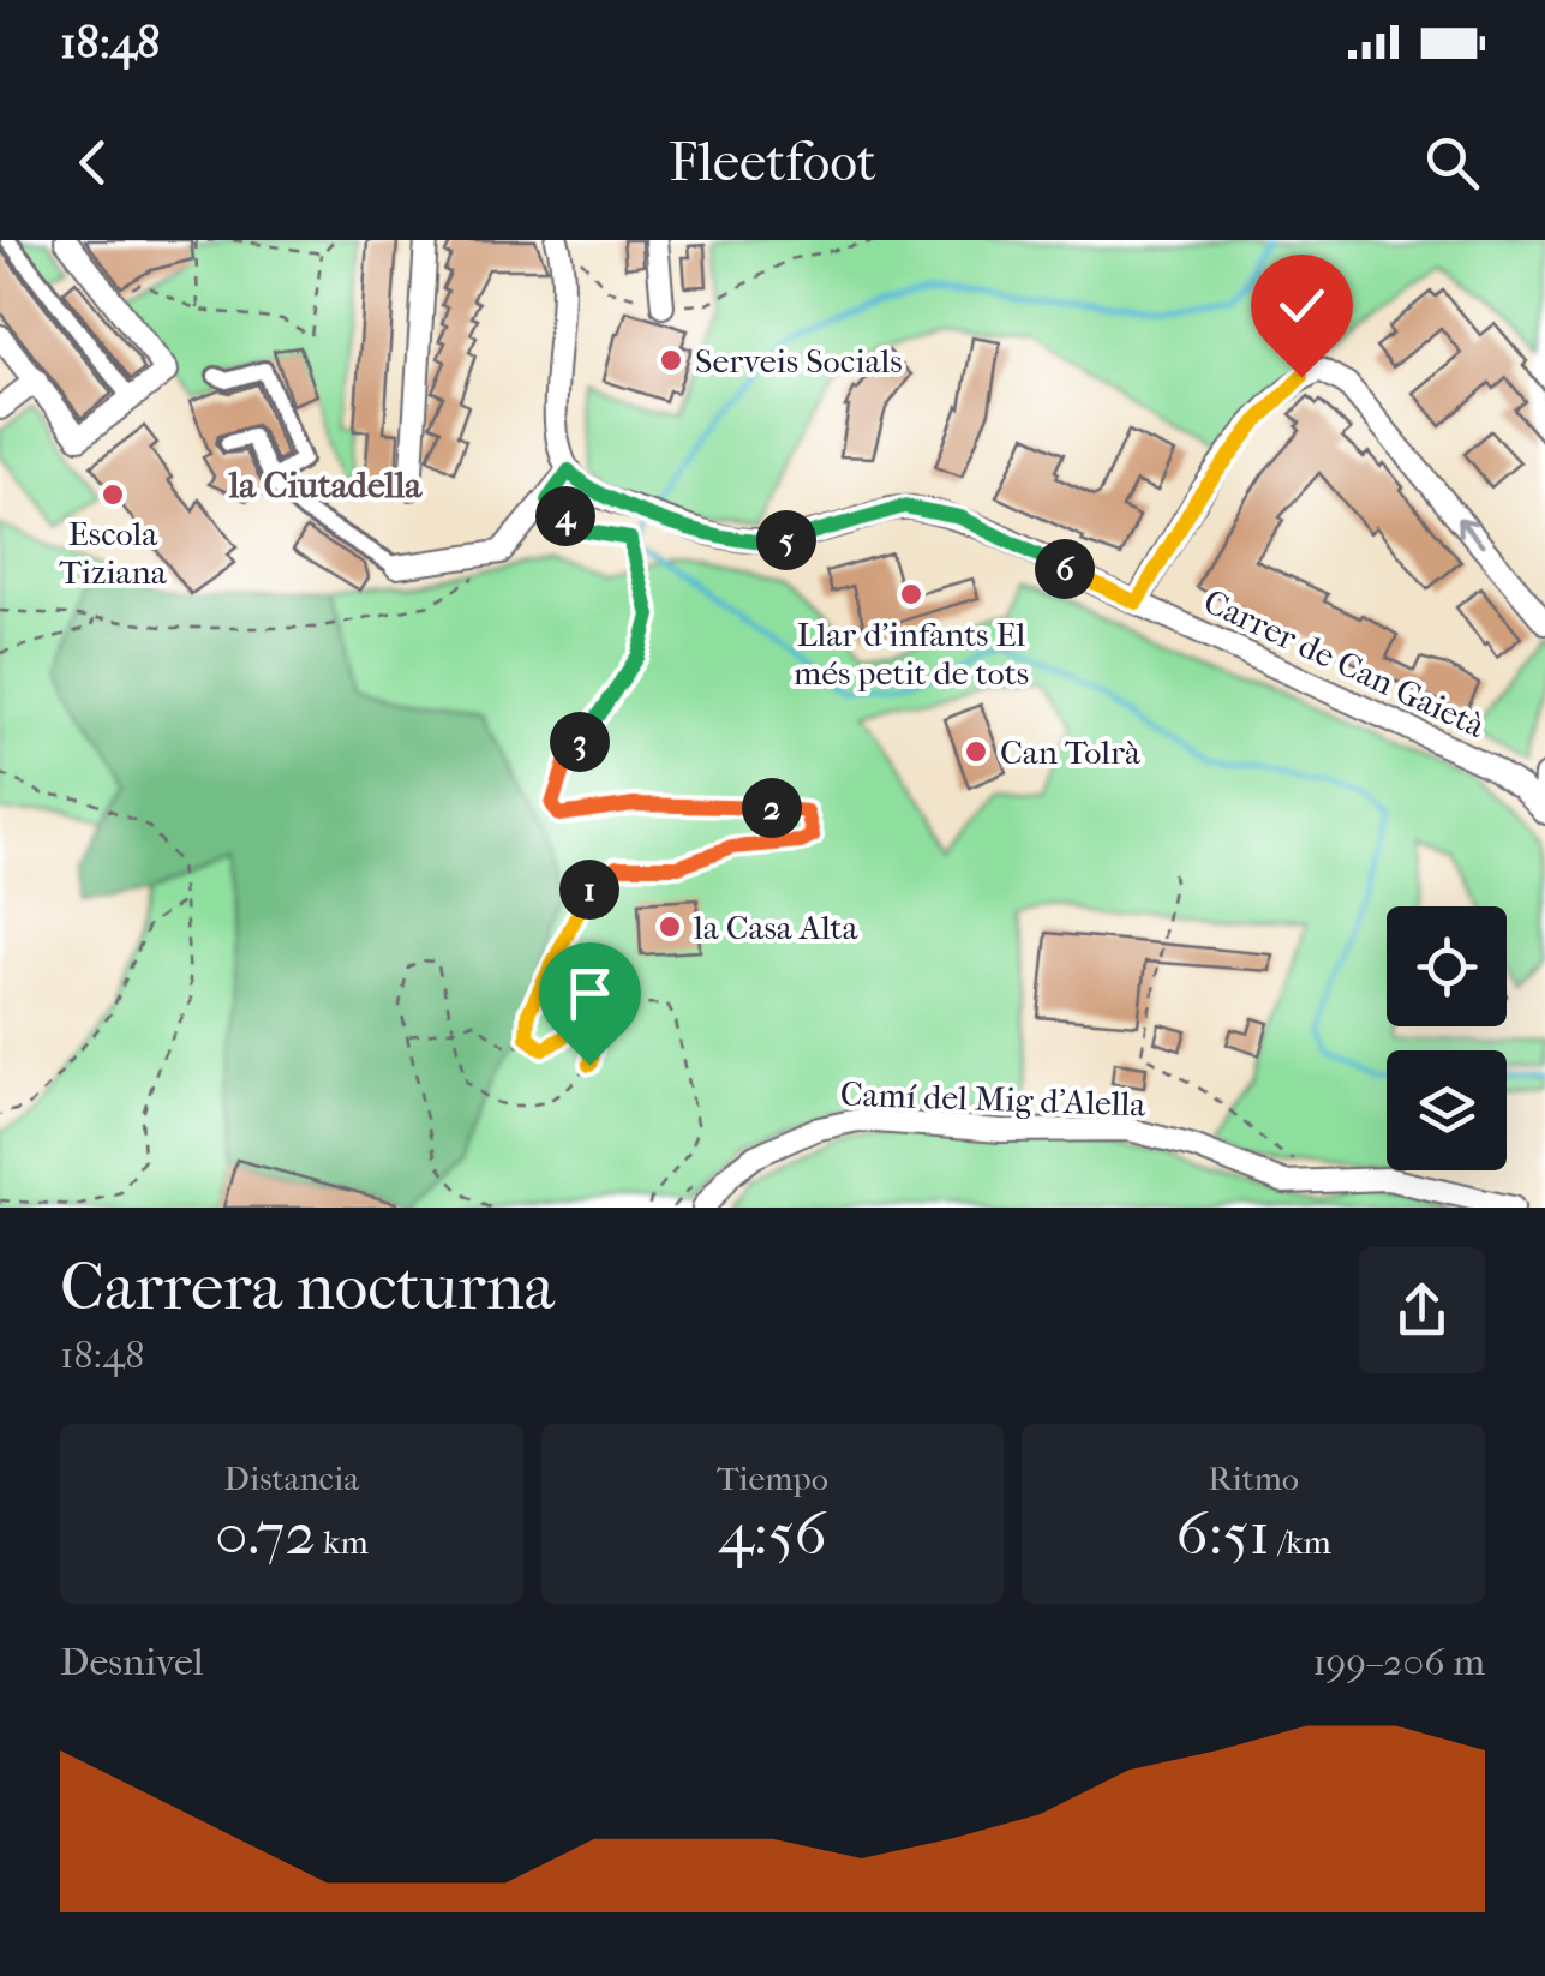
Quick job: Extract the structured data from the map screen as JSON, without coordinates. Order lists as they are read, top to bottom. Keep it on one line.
{"streets":{"street":["Carrer de Can Gaietà","Camí del Mig d'Alella"]},"districts":["la Ciutadella"],"places":["Serveis Socials","Escola Tiziana","Llar d'infants El més petit de tots","Can Tolrà","la Casa Alta"],"page":{"status":"18:48","header":"Fleetfoot","pins":["4","5","6","3","2","1"],"heading":["Carrera nocturna","18:48"],"stats":[["Distancia","0.72 km"],["Tiempo","4:56"],["Ritmo","6:51 /km"]],"chart":["Desnivel","199–206 m"]}}
